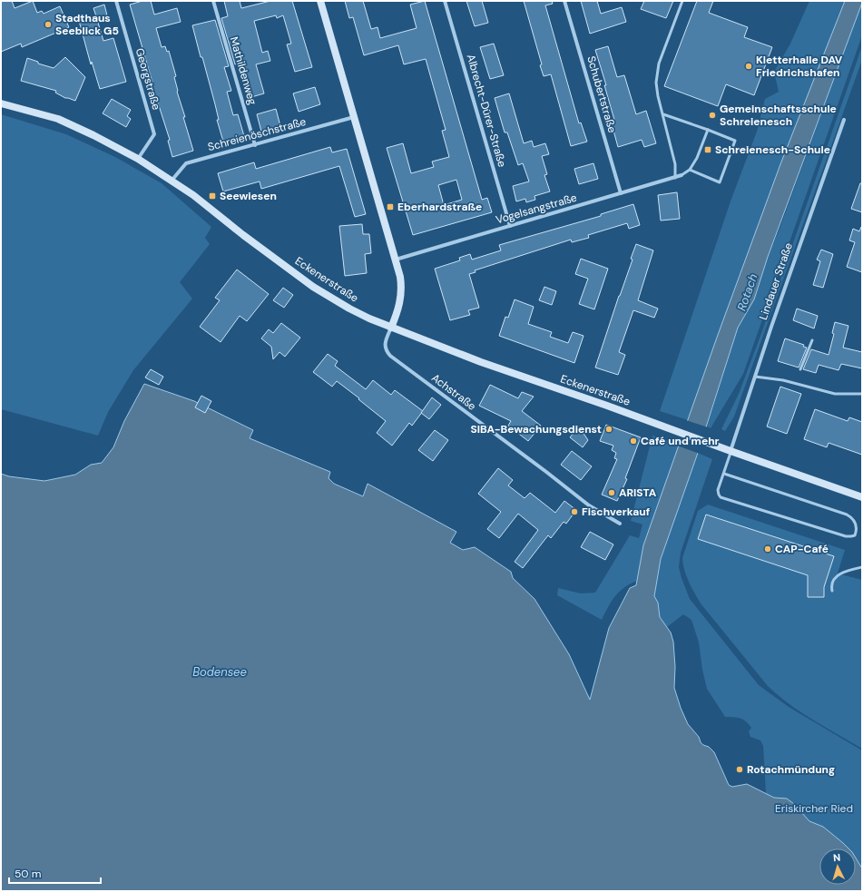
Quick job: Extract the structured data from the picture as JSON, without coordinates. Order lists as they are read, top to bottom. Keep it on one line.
{"streets":{"main road":["Eckenerstraße"],"street":["Mathildenweg","Georgstraße","Schubertstraße","Albrecht-Dürer-Straße","Schreienöschstraße","Vogelsangstraße","Lindauer Straße","Achstraße"]},"crossings":[["Mathildenweg","Schreienöschstraße"],["Georgstraße","Eckenerstraße"],["Schubertstraße","Vogelsangstraße"],["Albrecht-Dürer-Straße","Vogelsangstraße"],["Schreienöschstraße","Eckenerstraße"],["Eckenerstraße","Lindauer Straße"],["Eckenerstraße","Achstraße"]],"water":["Rotach","Bodensee"],"parks":["Eriskircher Ried"],"places":{"other":["Stadthaus Seeblick G5","Kletterhalle DAV Friedrichshafen","Gemeinschaftsschule Schreienesch","SIBA-Bewachungsdienst","Café und mehr","ARISTA","Fischverkauf","CAP-Café","Rotachmündung"],"transit":["Schreienesch-Schule","Seewiesen","Eberhardstraße"]},"scale_bar":"50 m","north":"top"}
